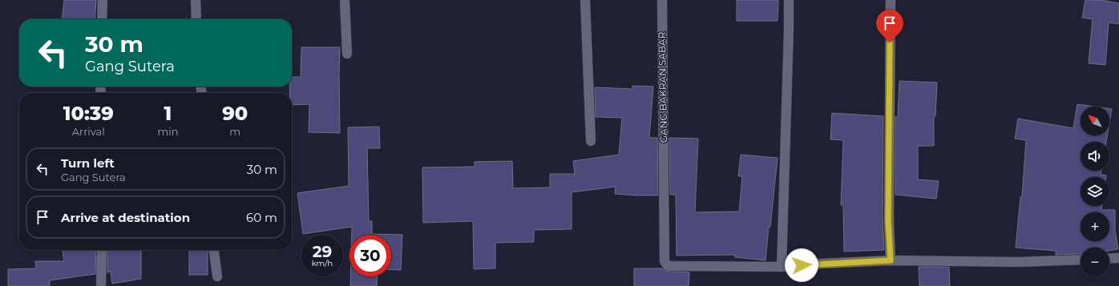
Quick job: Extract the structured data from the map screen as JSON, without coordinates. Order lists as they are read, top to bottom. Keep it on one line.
{"streets":{"street":["GANG BAKRAN SABAR"]},"north":"top left","page":{"turn":["30 m","Gang Sutera"],"eta":["10:39","Arrival","1","min","90","m"],"map_buttons":["+","−"],"list":[{"name":"Turn left","note":"Gang Sutera","value":"30 m"},{"name":"Arrive at destination","value":"60 m"}],"speed":"29 km/h","limit":"30"}}
